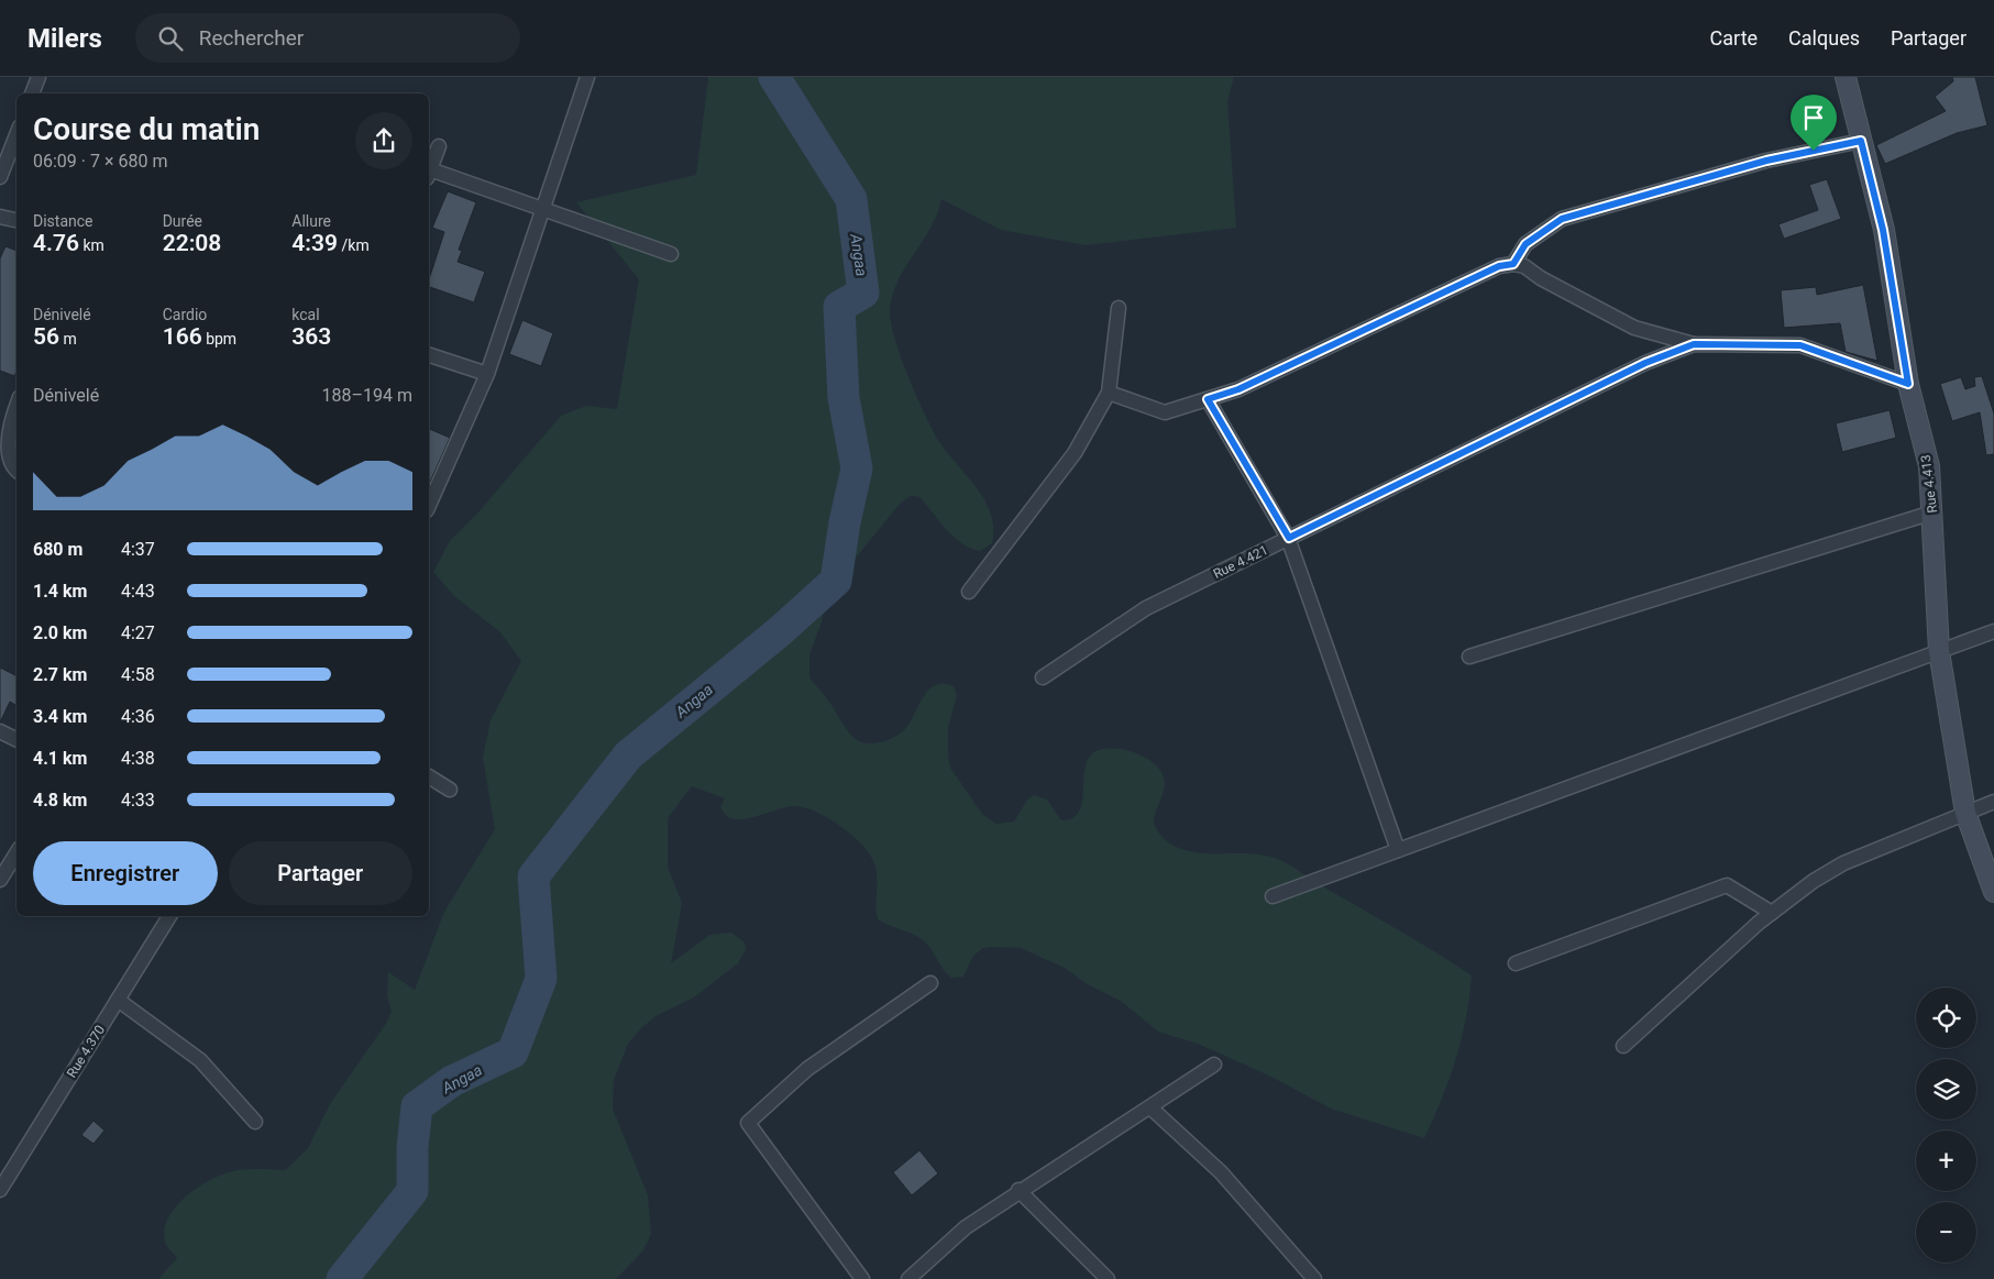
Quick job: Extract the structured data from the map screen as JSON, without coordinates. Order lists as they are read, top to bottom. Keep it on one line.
{"streets":{"street":["Rue 4.413","Rue 4.421","Rue 4.370"]},"crossings":[["Rue 4.413","Rue 4.421"]],"water":["Angaa"],"page":{"header":"Milers","search":"Rechercher","nav":["Carte","Calques","Partager"],"heading":["Course du matin","06:09 · 7 × 680 m"],"stats":[["Distance","4.76 km"],["Durée","22:08"],["Allure","4:39 /km"],["Dénivelé","56 m"],["Cardio","166 bpm"],["kcal","363"]],"chart":["Dénivelé","188–194 m"],"list":[{"name":"680 m","note":"4:37"},{"name":"1.4 km","note":"4:43"},{"name":"2.0 km","note":"4:27"},{"name":"2.7 km","note":"4:58"},{"name":"3.4 km","note":"4:36"},{"name":"4.1 km","note":"4:38"},{"name":"4.8 km","note":"4:33"}],"buttons":["Enregistrer","Partager"],"map_buttons":["+","−"]}}
